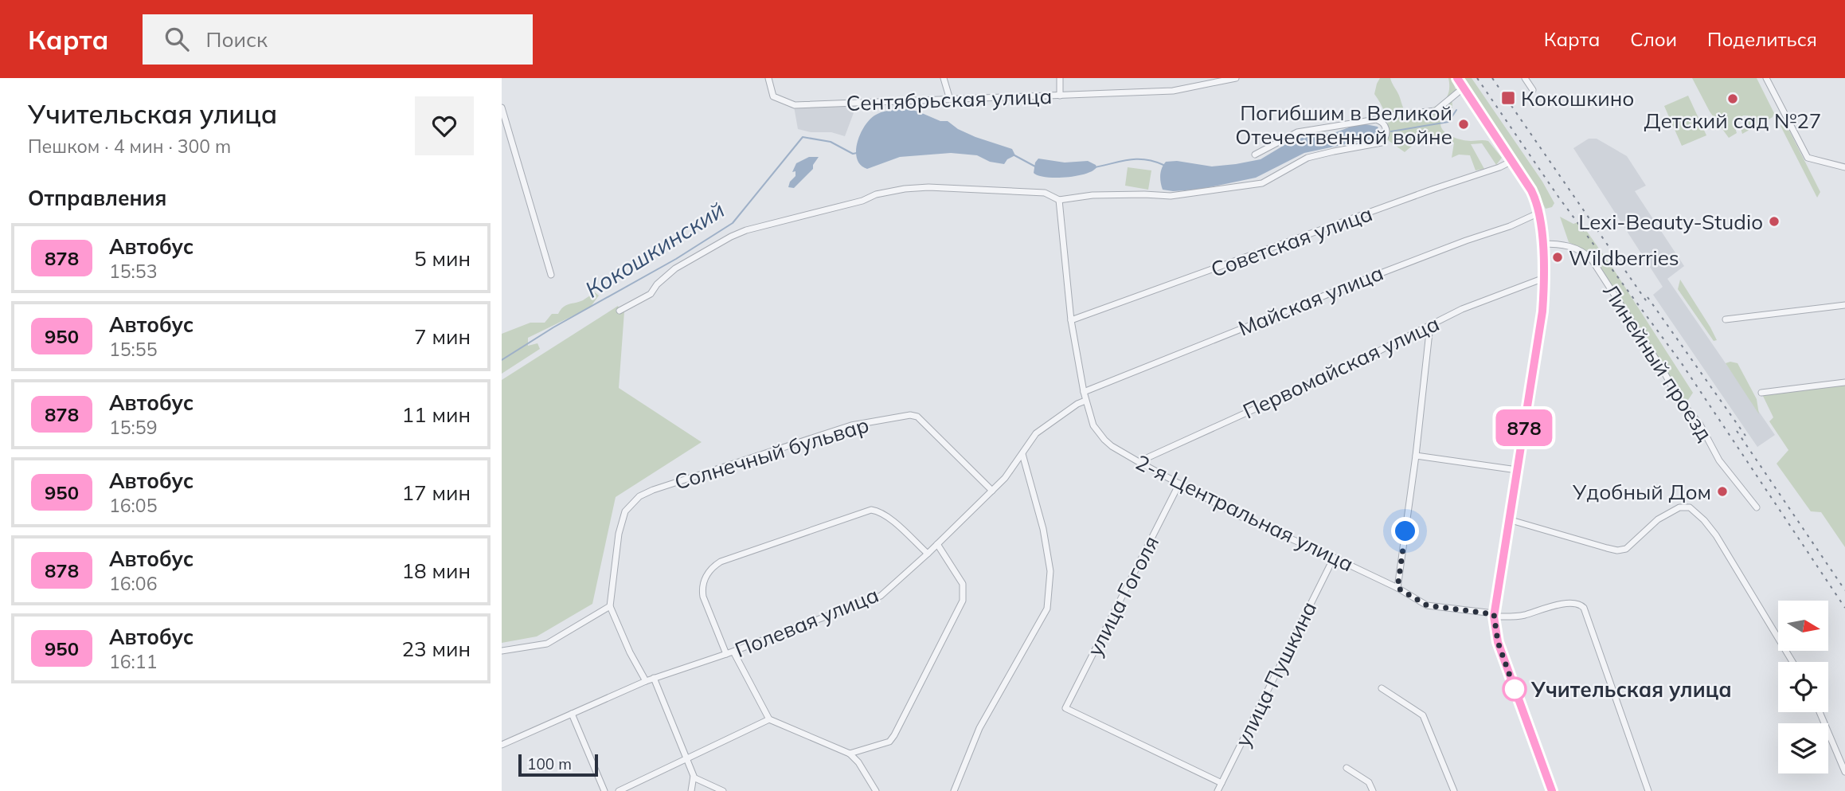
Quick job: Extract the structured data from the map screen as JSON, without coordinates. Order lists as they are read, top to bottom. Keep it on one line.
{"streets":{"street":["Сентябрьская улица","Советская улица","Майская улица","Линейный проезд","Первомайская улица","Солнечный бульвар","2-я Центральная улица","улица Гоголя","Полевая улица","улица Пушкина"]},"crossings":[["Советская улица","2-я Центральная улица"],["Майская улица","2-я Центральная улица"],["Первомайская улица","2-я Центральная улица"],["Солнечный бульвар","Полевая улица"],["2-я Центральная улица","улица Гоголя"],["2-я Центральная улица","Полевая улица"],["2-я Центральная улица","улица Пушкина"],["улица Гоголя","улица Пушкина"]],"water":["Кокошкинский"],"places":{"transit":["Кокошкино"],"other":["Детский сад №27","Погибшим в Великой Отечественной войне","Lexi-Beauty-Studio","Wildberries","Удобный Дом","Учительская улица"]},"lines":["bus line 878"],"scale_bar":"100 m","north":"right","page":{"header":"Карта","search":"Поиск","nav":["Карта","Слои","Поделиться"],"heading":[["Учительская улица","Пешком · 4 мин · 300 m"],"Отправления"],"on_map":"878","list":[{"mark":"878","name":"Автобус","note":"15:53","value":"5 мин"},{"mark":"950","name":"Автобус","note":"15:55","value":"7 мин"},{"mark":"878","name":"Автобус","note":"15:59","value":"11 мин"},{"mark":"950","name":"Автобус","note":"16:05","value":"17 мин"},{"mark":"878","name":"Автобус","note":"16:06","value":"18 мин"},{"mark":"950","name":"Автобус","note":"16:11","value":"23 мин"}],"scale":"100 m"}}
